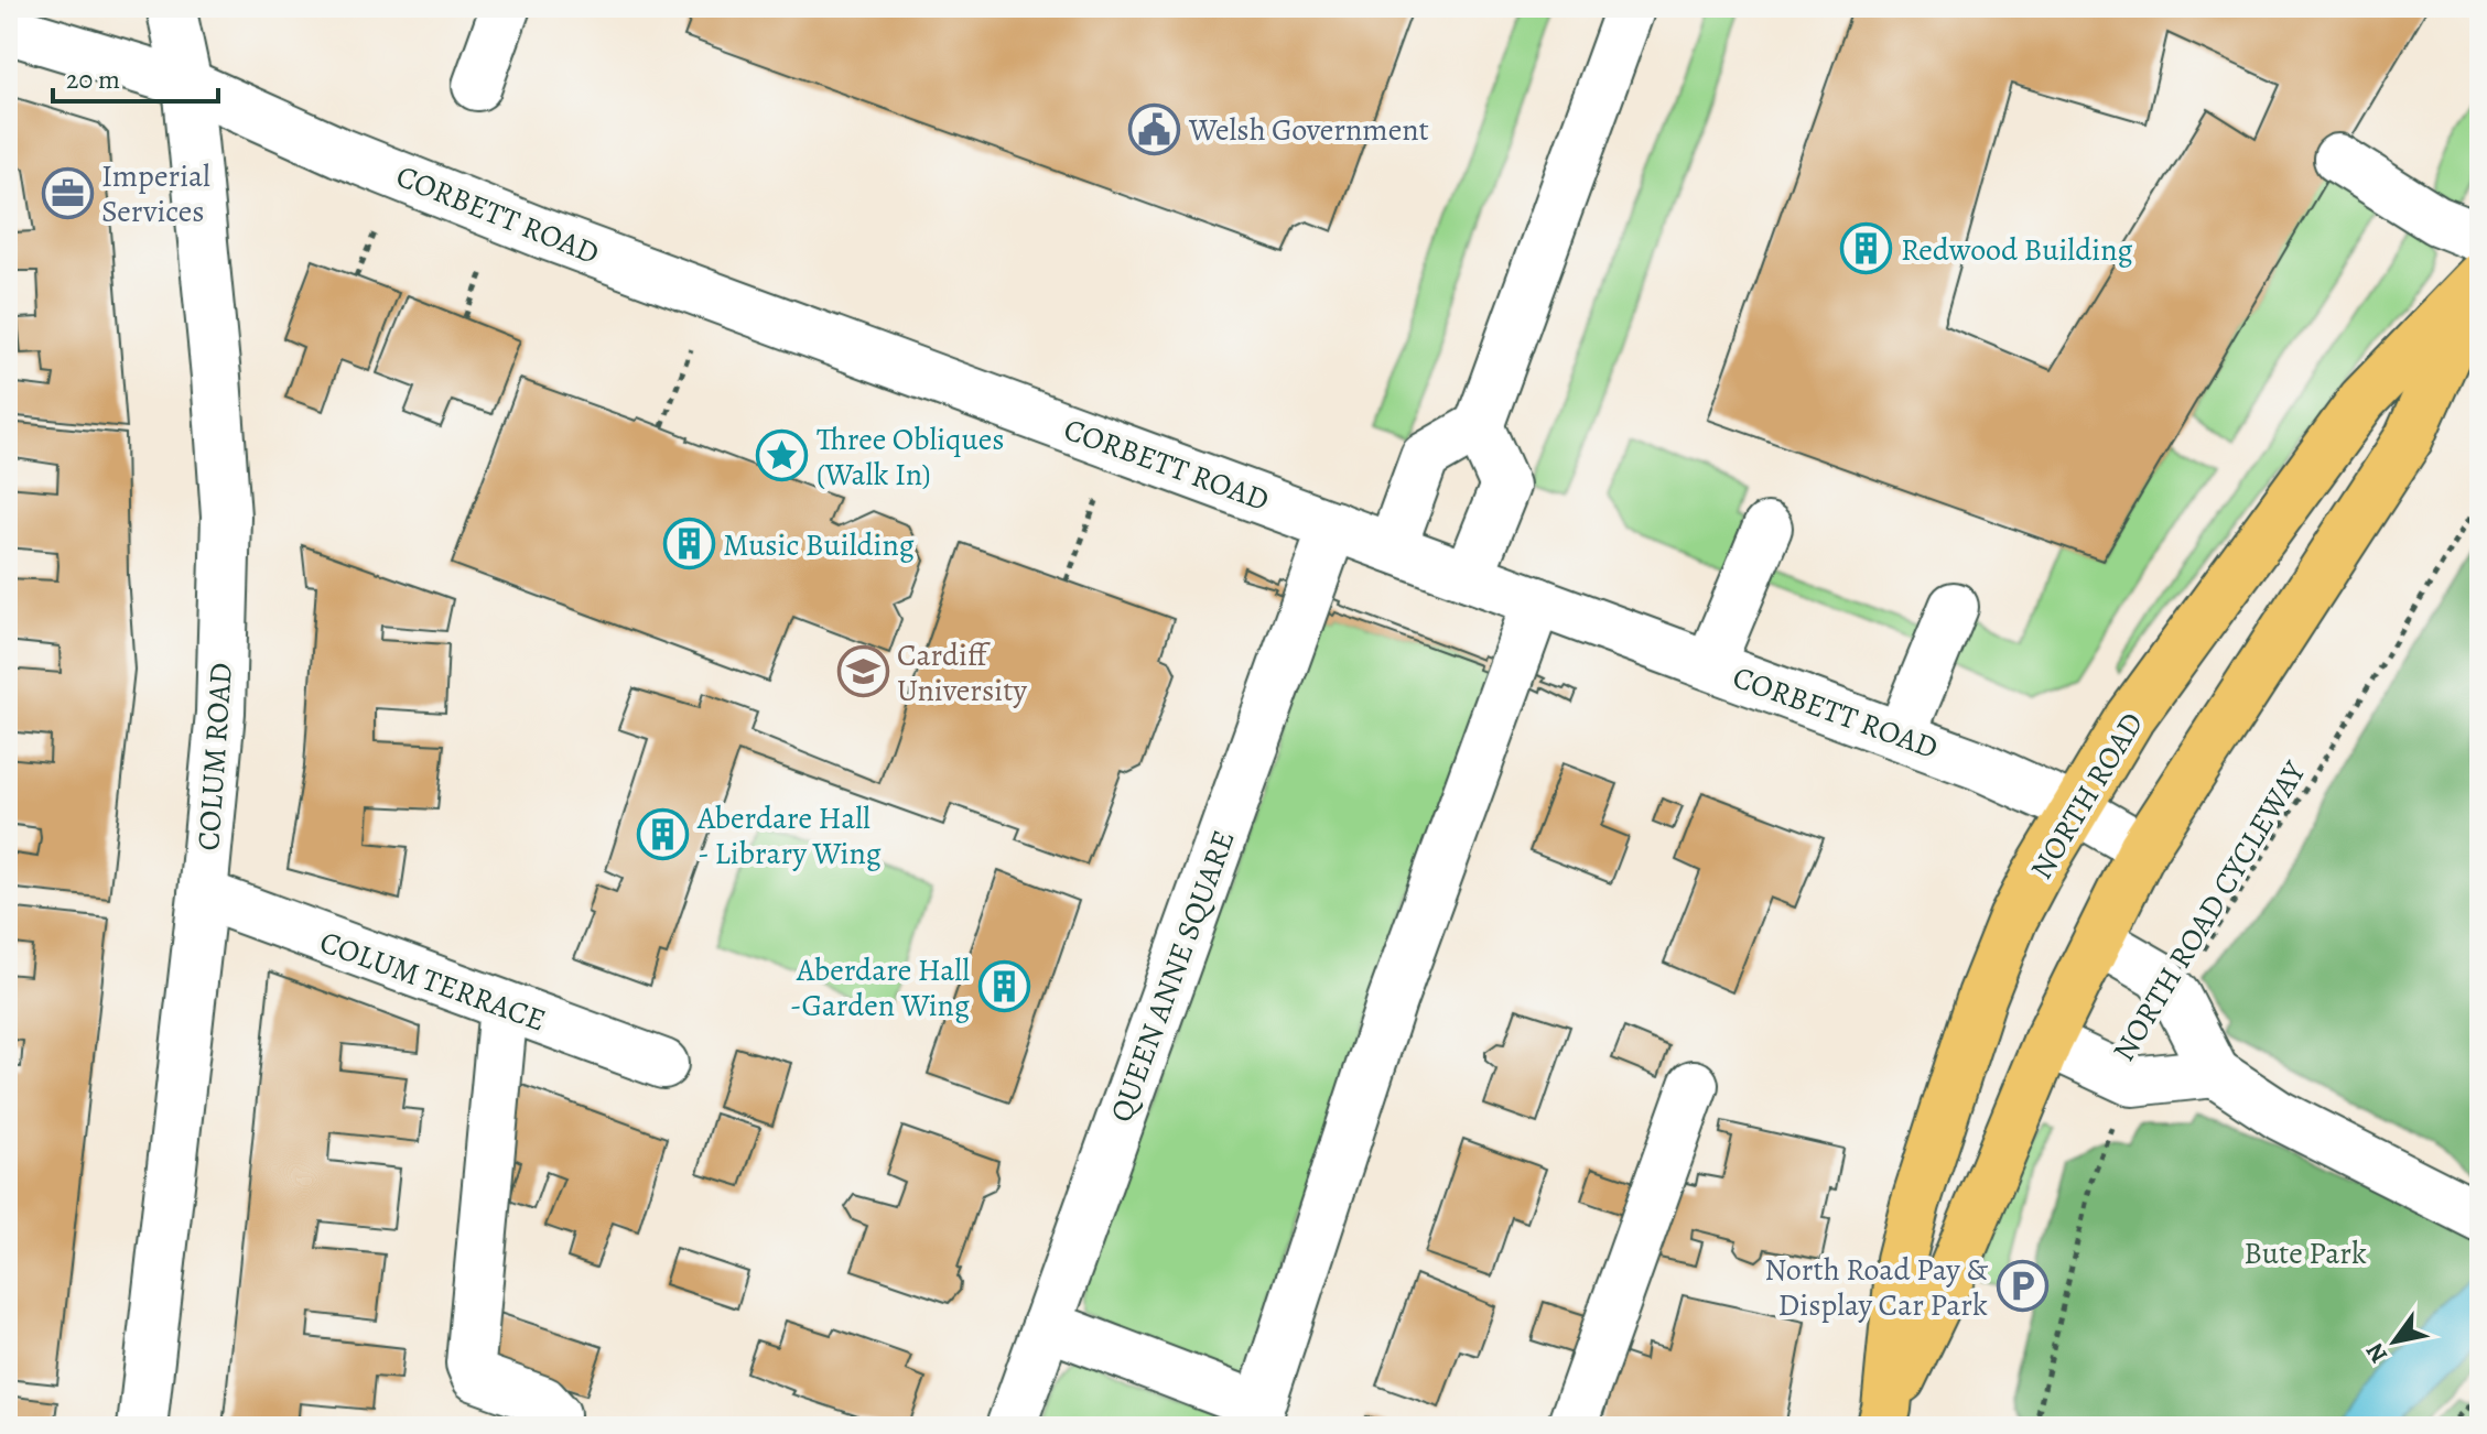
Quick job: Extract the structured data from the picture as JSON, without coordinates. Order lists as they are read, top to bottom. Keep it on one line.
{"streets":{"main road":["NORTH ROAD"],"street":["CORBETT ROAD","COLUM ROAD","QUEEN ANNE SQUARE","COLUM TERRACE"],"path":["NORTH ROAD CYCLEWAY"]},"crossings":[["CORBETT ROAD","COLUM ROAD"],["CORBETT ROAD","NORTH ROAD"],["CORBETT ROAD","QUEEN ANNE SQUARE"],["COLUM ROAD","COLUM TERRACE"]],"parks":["Bute Park"],"places":{"public building":["Welsh Government"],"office":["Imperial Services"],"building":["Redwood Building","Music Building","Aberdare Hall - Library Wing","Aberdare Hall -Garden Wing"],"place":["Three Obliques (Walk In)"],"school or university":["Cardiff University"],"parking":["North Road Pay & Display Car Park"]},"scale_bar":"20 m","north":"bottom left"}
